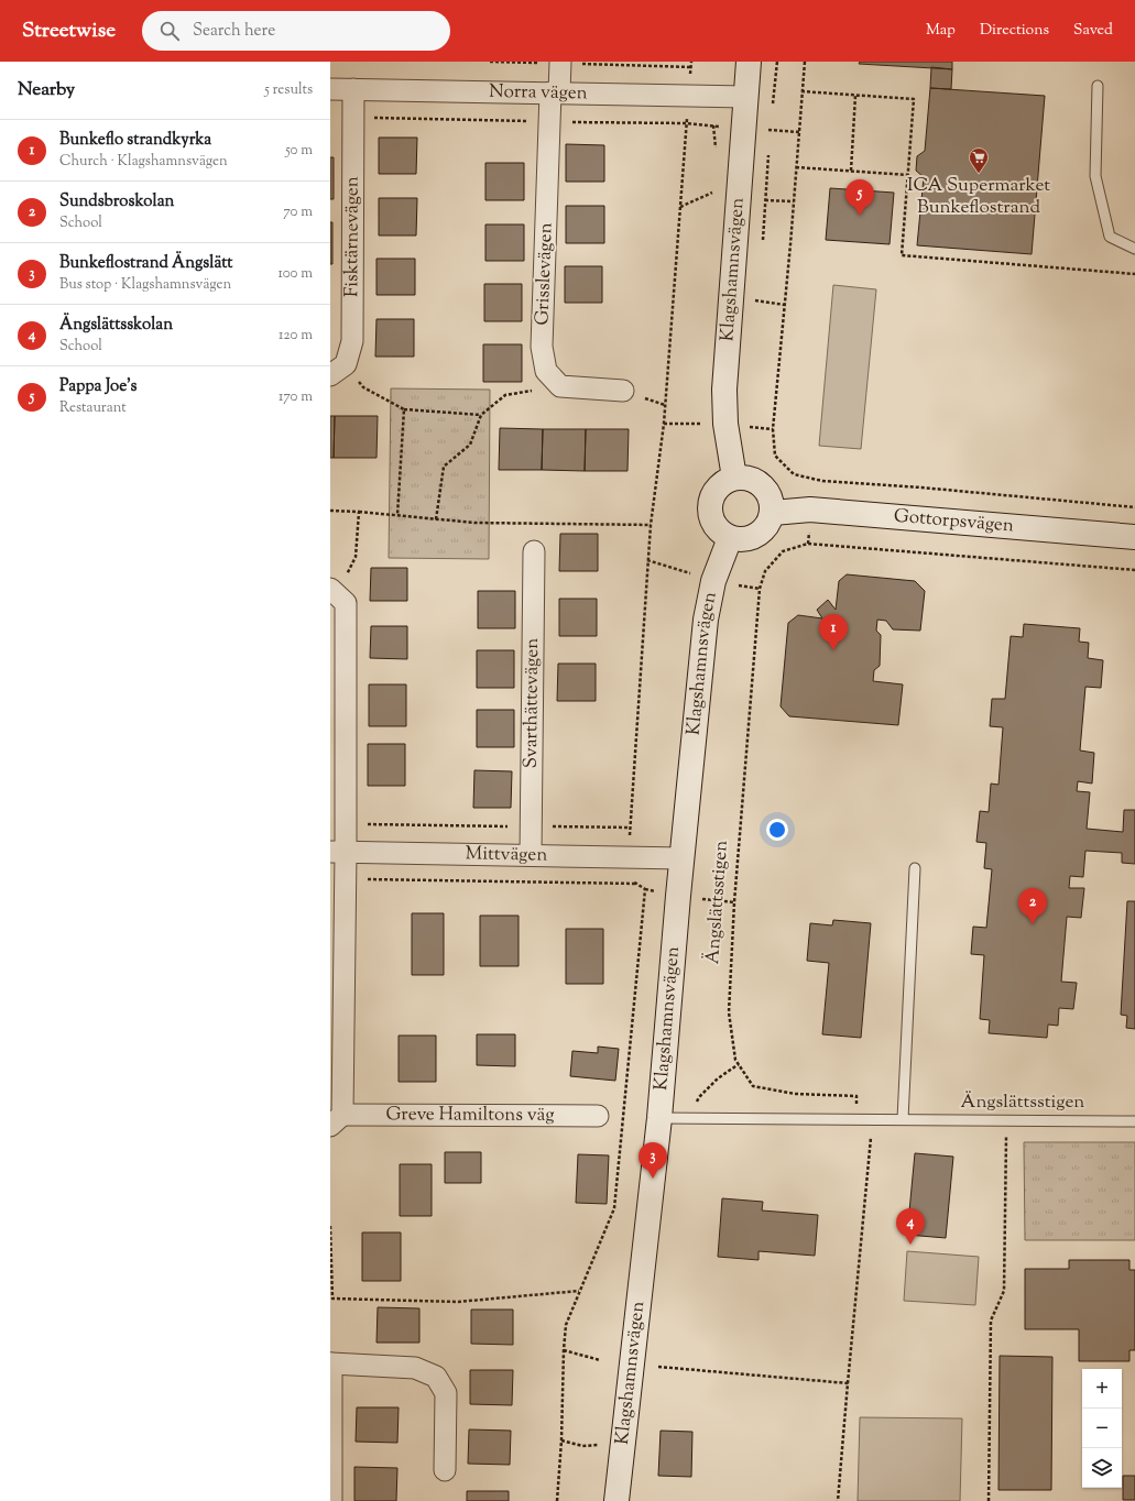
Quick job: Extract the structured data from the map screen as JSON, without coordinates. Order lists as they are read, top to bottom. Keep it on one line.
{"streets":{"street":["Norra vägen","Fisktärnevägen","Klagshamnsvägen","Grisslevägen","Gottorpsvägen","Svarthättevägen","Mittvägen","Greve Hamiltons väg"],"lane":["Ängslättsstigen"]},"crossings":[["Norra vägen","Fisktärnevägen"],["Norra vägen","Klagshamnsvägen"],["Norra vägen","Grisslevägen"],["Klagshamnsvägen","Gottorpsvägen"],["Klagshamnsvägen","Mittvägen"],["Klagshamnsvägen","Ängslättsstigen"],["Svarthättevägen","Mittvägen"]],"places":{"supermarket":["ICA Supermarket Bunkeflostrand"]},"page":{"header":"Streetwise","search":"Search here","nav":["Map","Directions","Saved"],"heading":["Nearby","5 results"],"list":[{"mark":"1","name":"Bunkeflo strandkyrka","note":"Church · Klagshamnsvägen","value":"50 m"},{"mark":"2","name":"Sundsbroskolan","note":"School","value":"70 m"},{"mark":"3","name":"Bunkeflostrand Ängslätt","note":"Bus stop · Klagshamnsvägen","value":"100 m"},{"mark":"4","name":"Ängslättsskolan","note":"School","value":"120 m"},{"mark":"5","name":"Pappa Joe's","note":"Restaurant","value":"170 m"}],"pins":["5","1","2","3","4"],"map_buttons":["+","−"]}}
